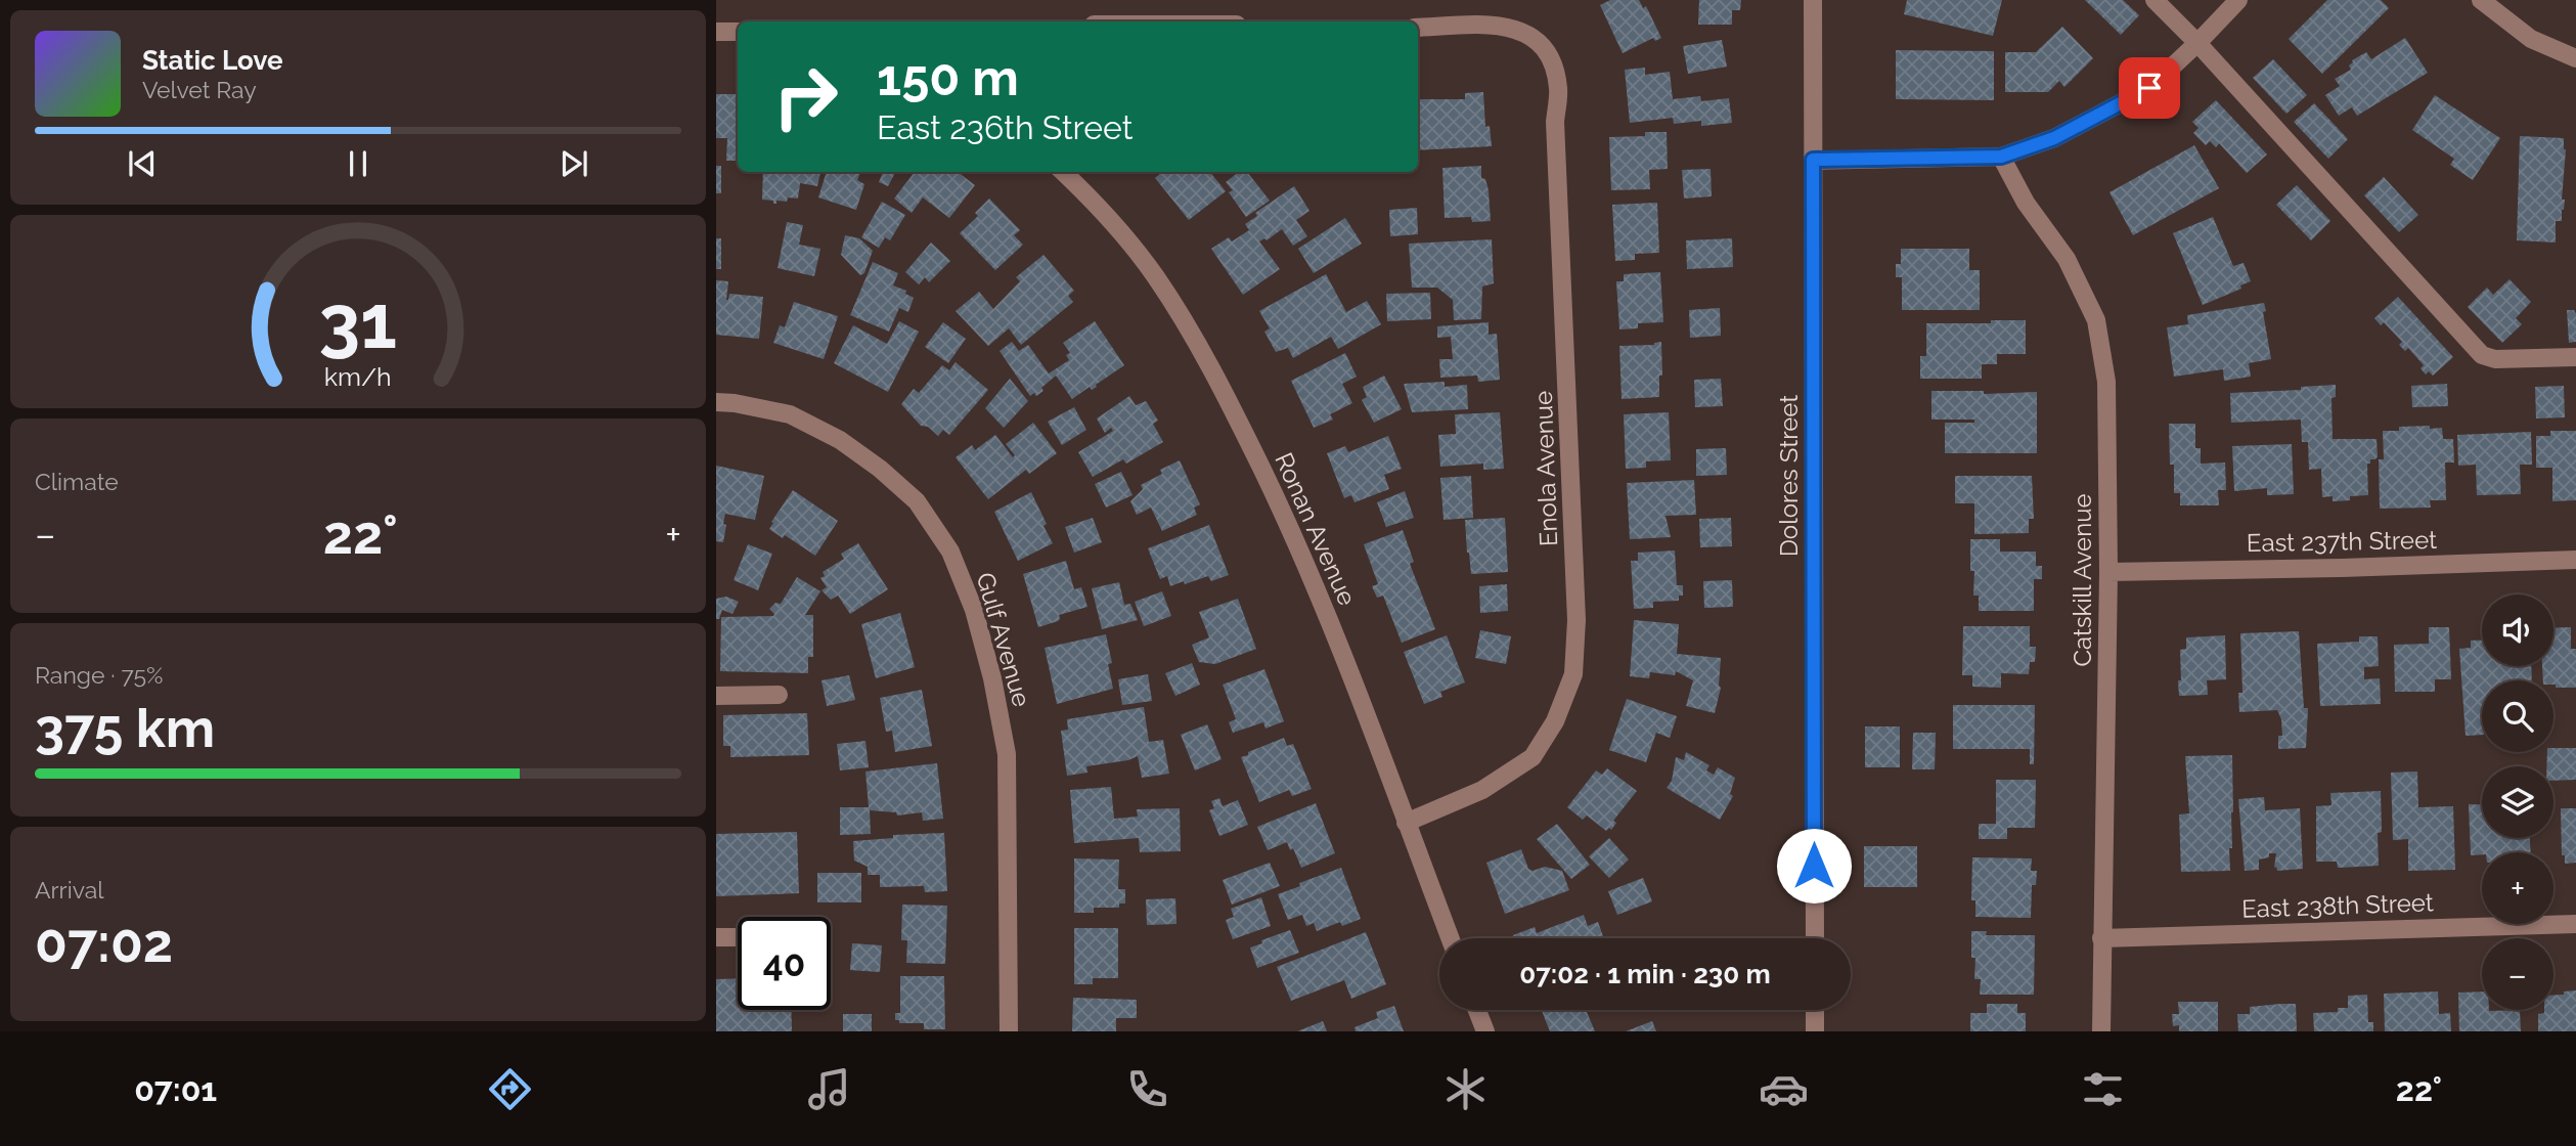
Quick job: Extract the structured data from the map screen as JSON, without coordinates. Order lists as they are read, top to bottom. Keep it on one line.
{"streets":{"street":["Enola Avenue","Dolores Street","Ronan Avenue","East 237th Street","Catskill Avenue","Gulf Avenue","East 238th Street"]},"crossings":[["Enola Avenue","Ronan Avenue"],["East 237th Street","Catskill Avenue"],["Catskill Avenue","East 238th Street"]],"page":{"turn":["150 m","East 236th Street"],"song":["Static Love","Velvet Ray"],"tile":["Climate",["Range · 75%","375 km"],["Arrival","07:02"]],"heat":["−","22°","+"],"map_buttons":["+","−"],"limit":"40","trip":"07:02 · 1 min · 230 m","tabs":["07:01","22°"],"gauge":["31","km/h"]}}
